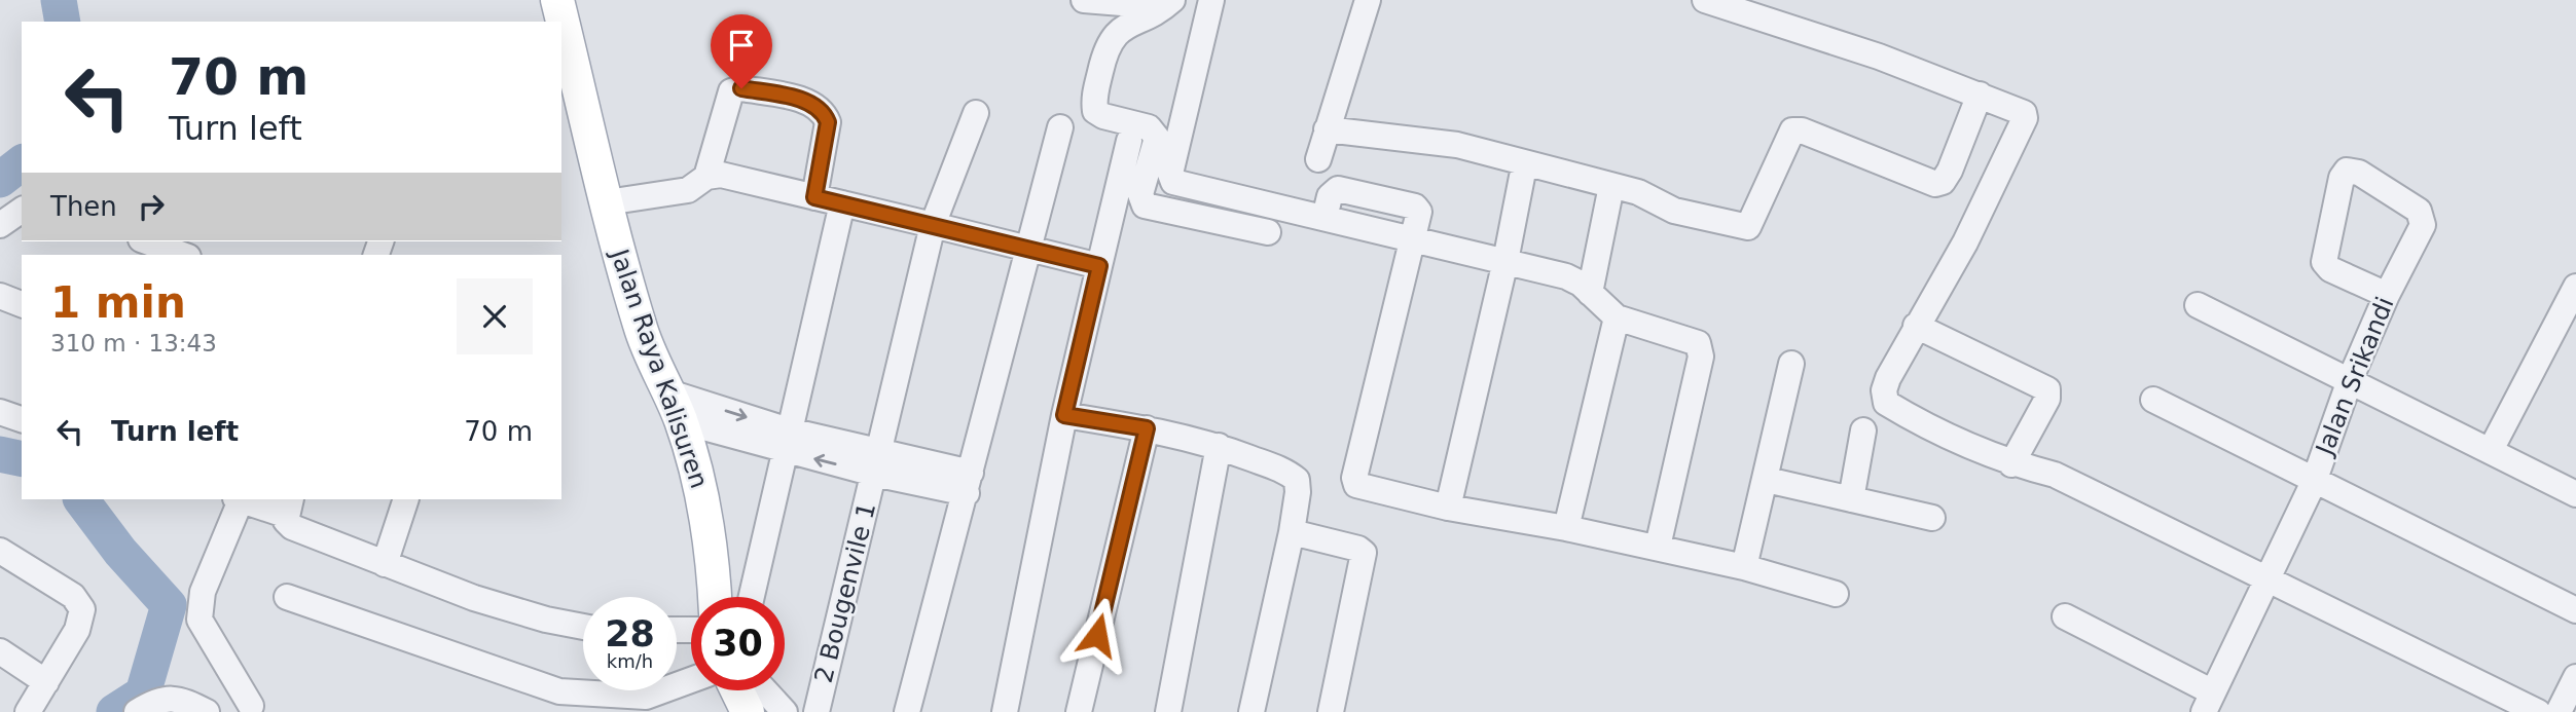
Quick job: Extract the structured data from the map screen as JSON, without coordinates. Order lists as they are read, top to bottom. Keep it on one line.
{"streets":{"main road":["Jalan Raya Kalisuren"],"street":["Jalan Srikandi","2 Bougenvile 1"]},"page":{"turn":["70 m","Turn left"],"then":"Then","heading":["1 min","310 m · 13:43"],"list":[{"name":"Turn left","value":"70 m"}],"speed":"28 km/h","limit":"30"}}
